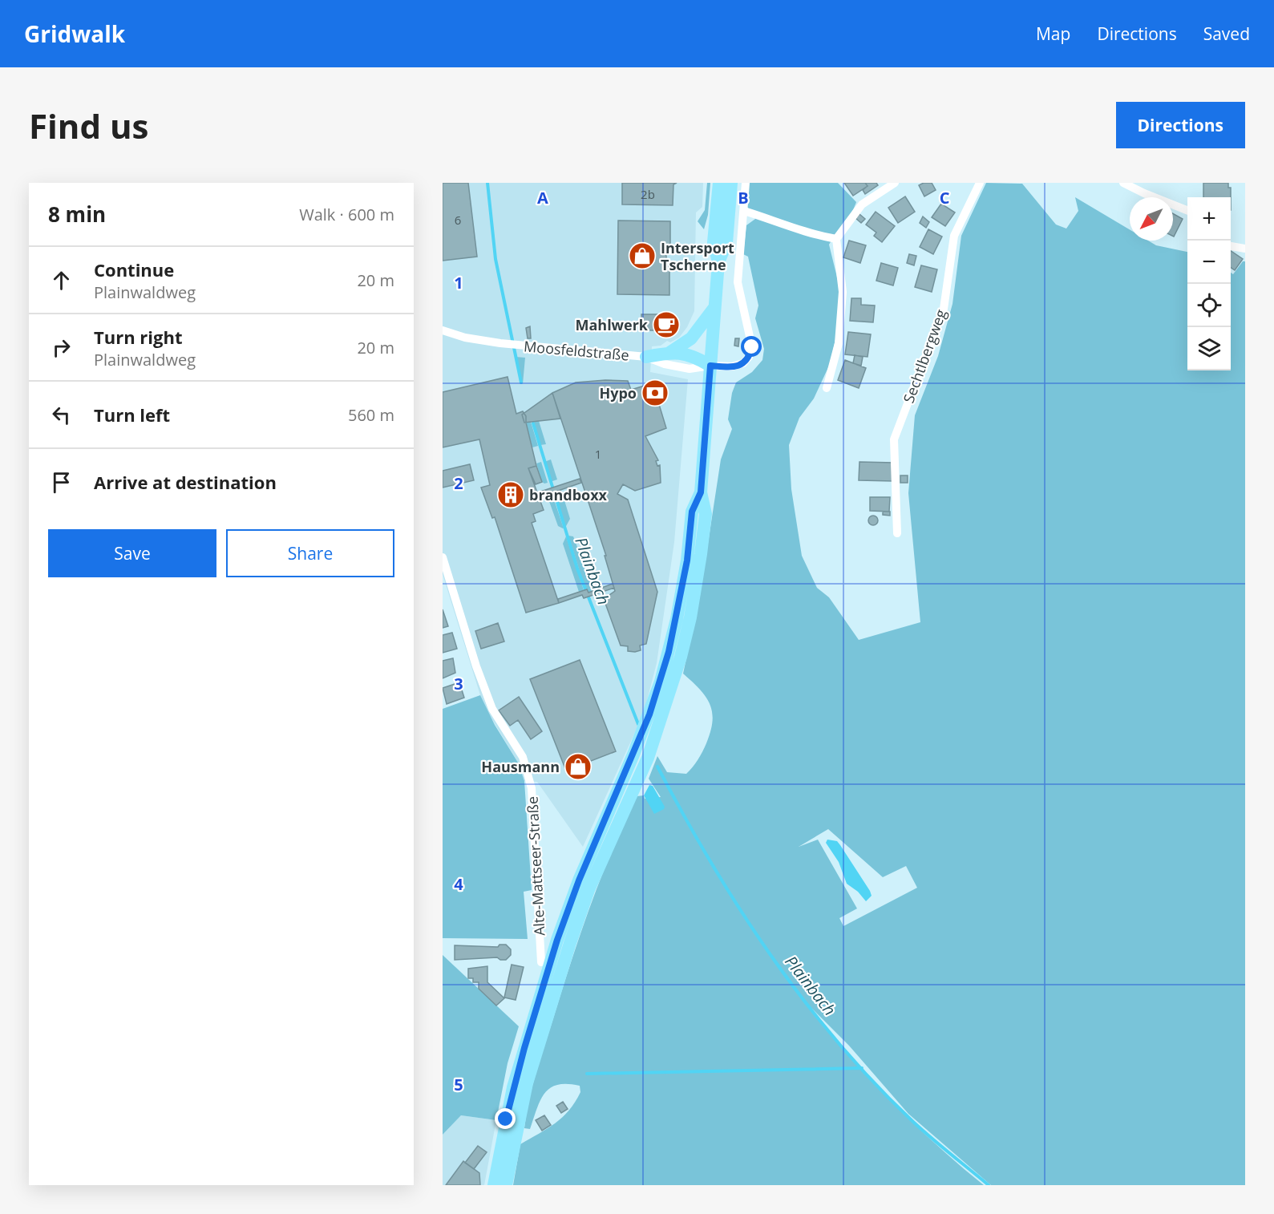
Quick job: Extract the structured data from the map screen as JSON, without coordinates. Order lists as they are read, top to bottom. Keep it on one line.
{"streets":{"street":["Moosfeldstraße","Sechtlbergweg","Alte-Mattseer-Straße"]},"water":["Plainbach"],"places":{"shop":["Intersport Tscherne","Hausmann"],"cafe":["Mahlwerk"],"bank":["Hypo"],"building":["brandboxx"]},"house_numbers":["2b","6","1"],"north":"bottom left","page":{"header":"Gridwalk","nav":["Map","Directions","Saved"],"buttons":["Directions",["Save","Share"]],"title":"Find us","heading":["8 min","Walk · 600 m"],"map_buttons":["+","−"],"list":[["Continue","Plainwaldweg","20 m"],["Turn right","Plainwaldweg","20 m"],["Turn left","560 m"],"Arrive at destination"]},"grid":{"columns":["A","B","C"],"rows":["1","2","3","4","5"]}}
